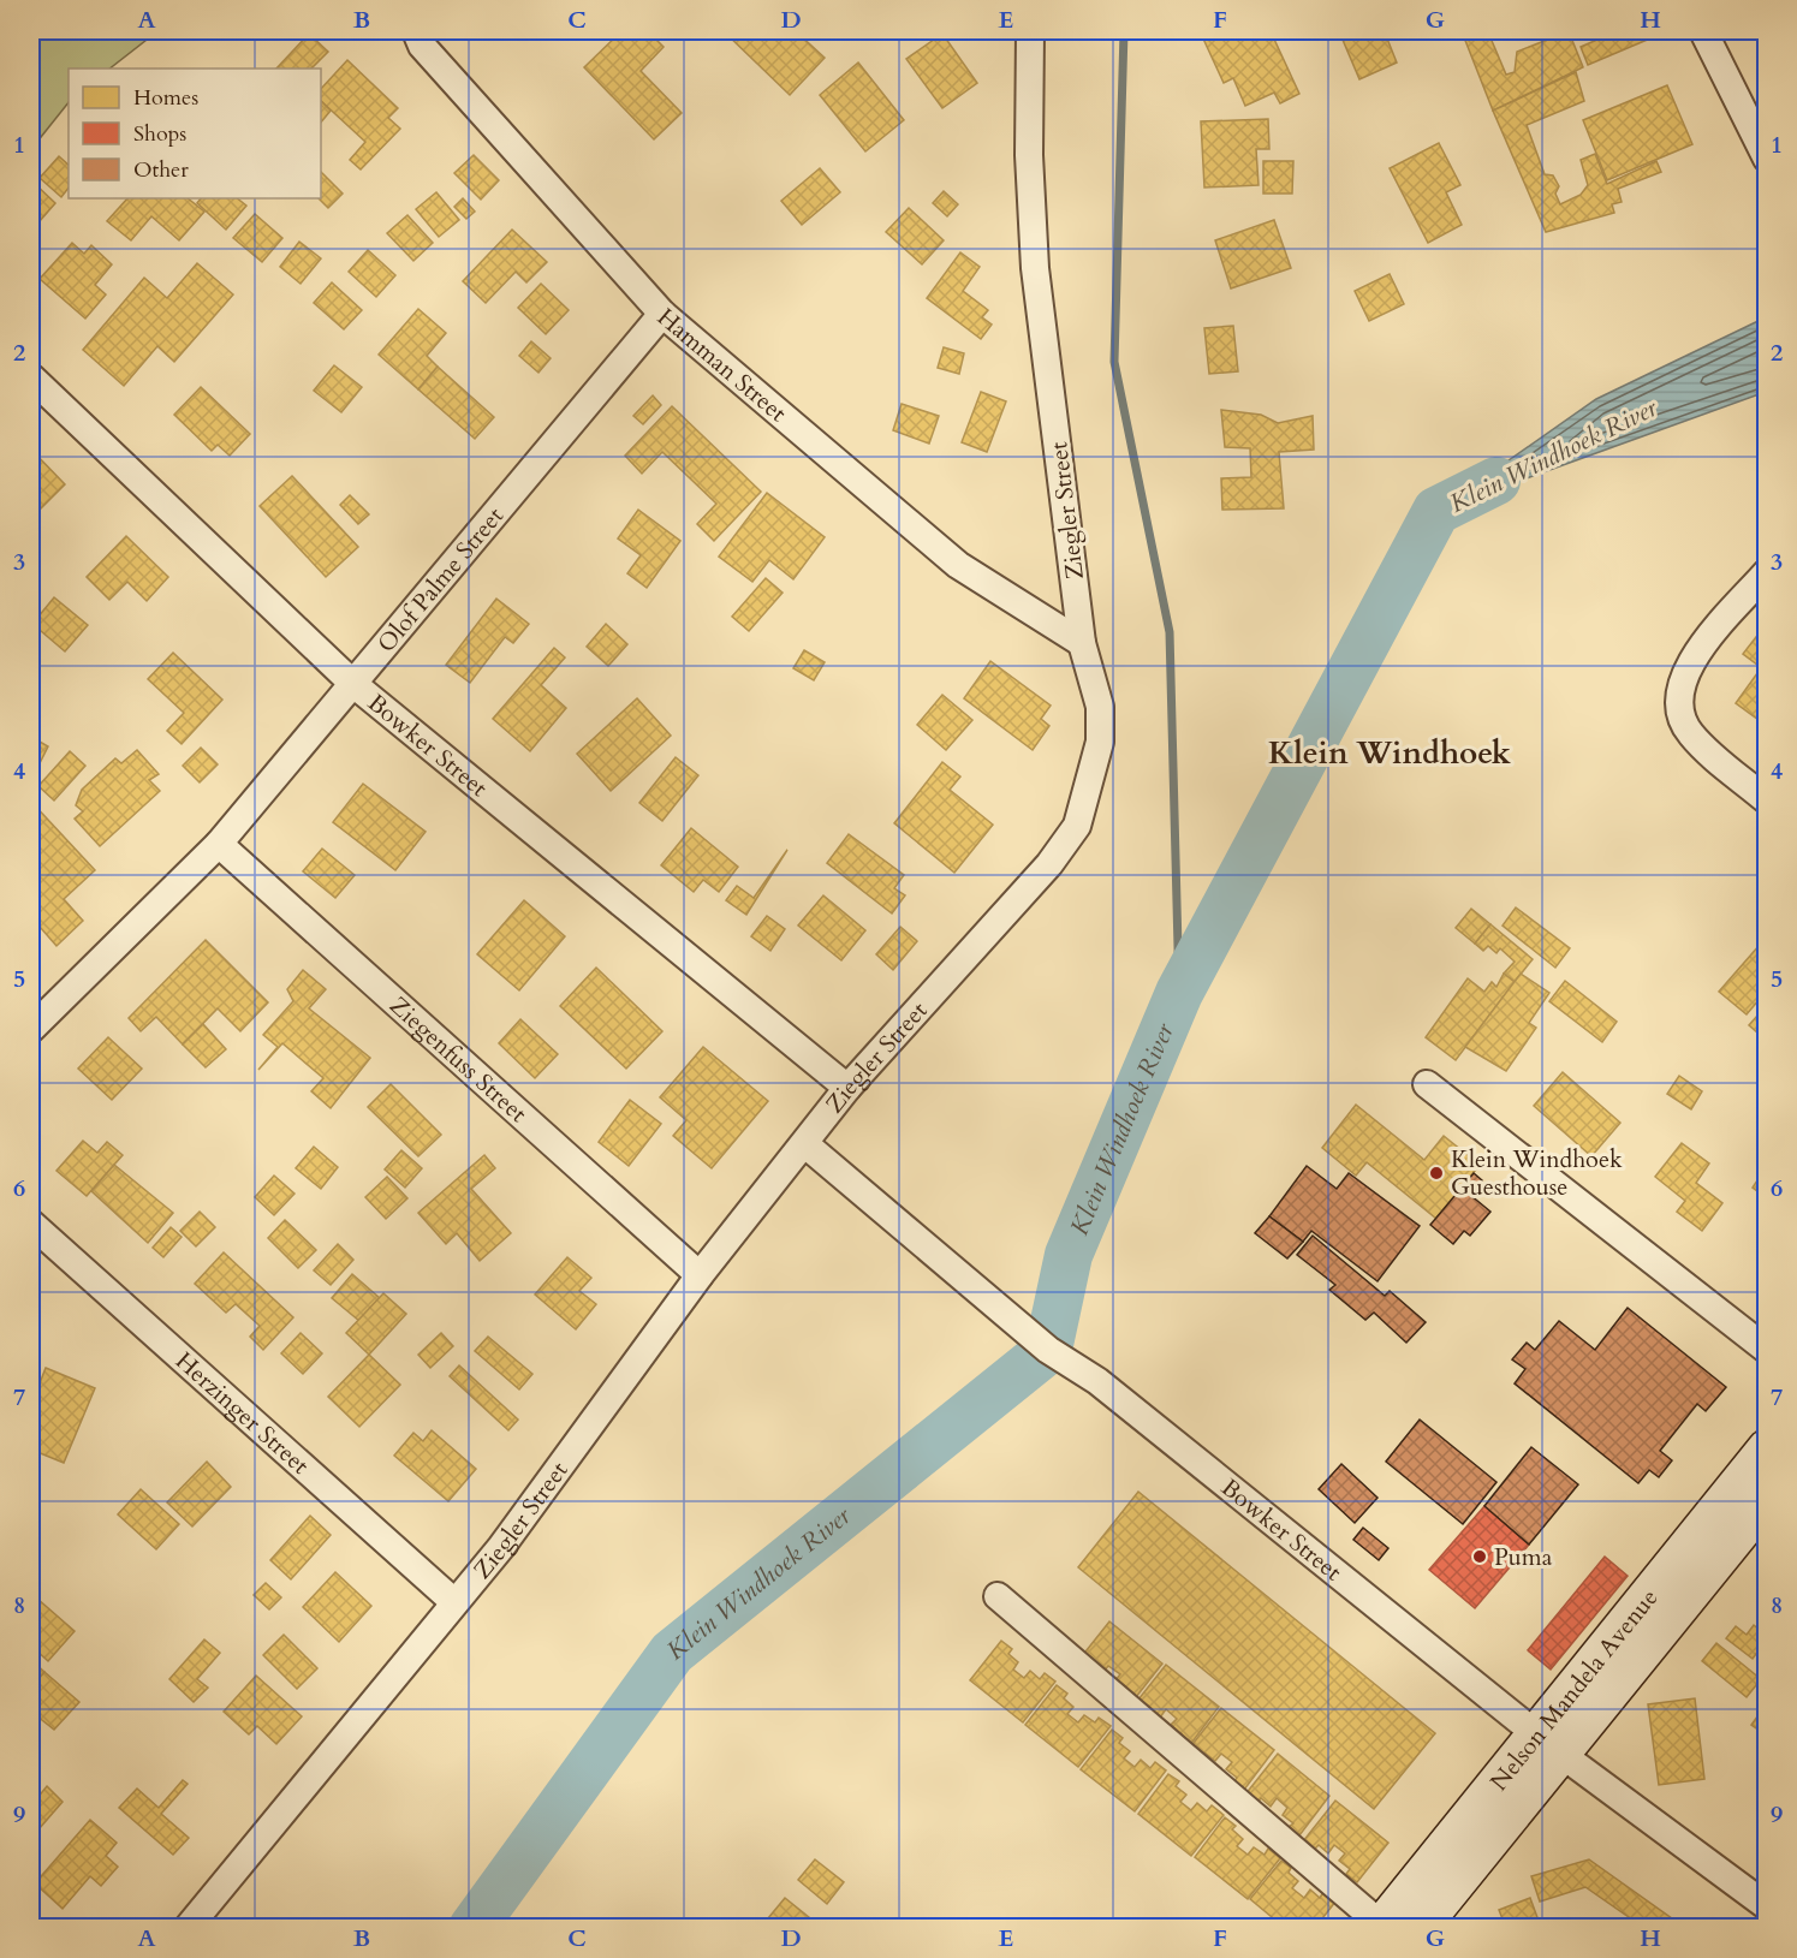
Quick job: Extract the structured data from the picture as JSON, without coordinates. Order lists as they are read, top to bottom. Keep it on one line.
{"streets":{"main road":["Nelson Mandela Avenue"],"street":["Hamman Street","Ziegler Street","Olof Palme Street","Bowker Street","Ziegenfuss Street","Herzinger Street"]},"crossings":[["Hamman Street","Ziegler Street"],["Hamman Street","Olof Palme Street"],["Ziegler Street","Bowker Street"],["Ziegler Street","Ziegenfuss Street"],["Ziegler Street","Herzinger Street"],["Olof Palme Street","Bowker Street"],["Olof Palme Street","Ziegenfuss Street"],["Bowker Street","Nelson Mandela Avenue"]],"districts":["Klein Windhoek"],"water":["Klein Windhoek River"],"places":["Klein Windhoek Guesthouse","Puma"],"legend":["Homes","Shops","Other"],"grid":{"columns":["A","B","C","D","E","F","G","H"],"rows":["1","2","3","4","5","6","7","8","9"]}}
